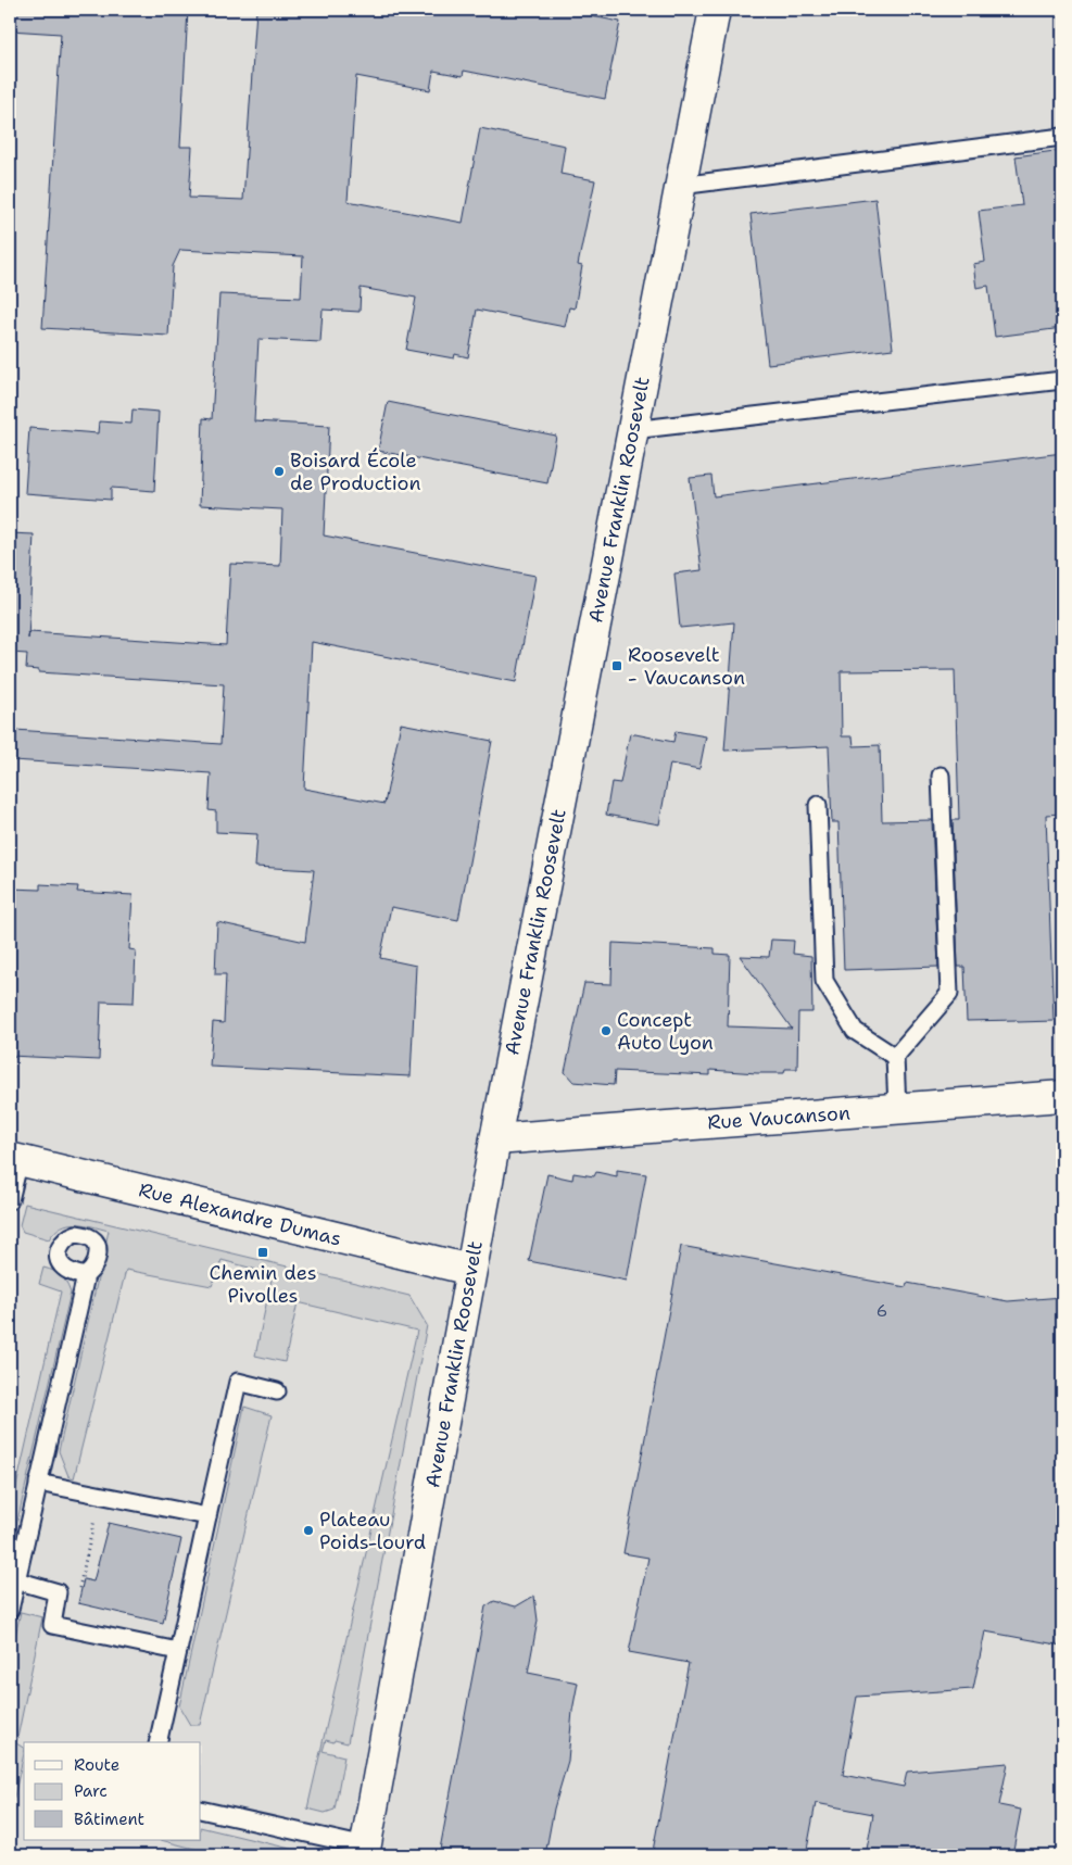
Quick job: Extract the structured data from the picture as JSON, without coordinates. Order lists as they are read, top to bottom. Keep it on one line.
{"streets":{"street":["Avenue Franklin Roosevelt","Rue Vaucanson","Rue Alexandre Dumas"]},"crossings":[["Avenue Franklin Roosevelt","Rue Vaucanson"],["Avenue Franklin Roosevelt","Rue Alexandre Dumas"]],"places":{"other":["Boisard École de Production","Concept Auto Lyon","Plateau Poids-lourd"],"transit":["Roosevelt - Vaucanson","Chemin des Pivolles"]},"house_numbers":["6"],"legend":["Route","Parc","Bâtiment"]}
